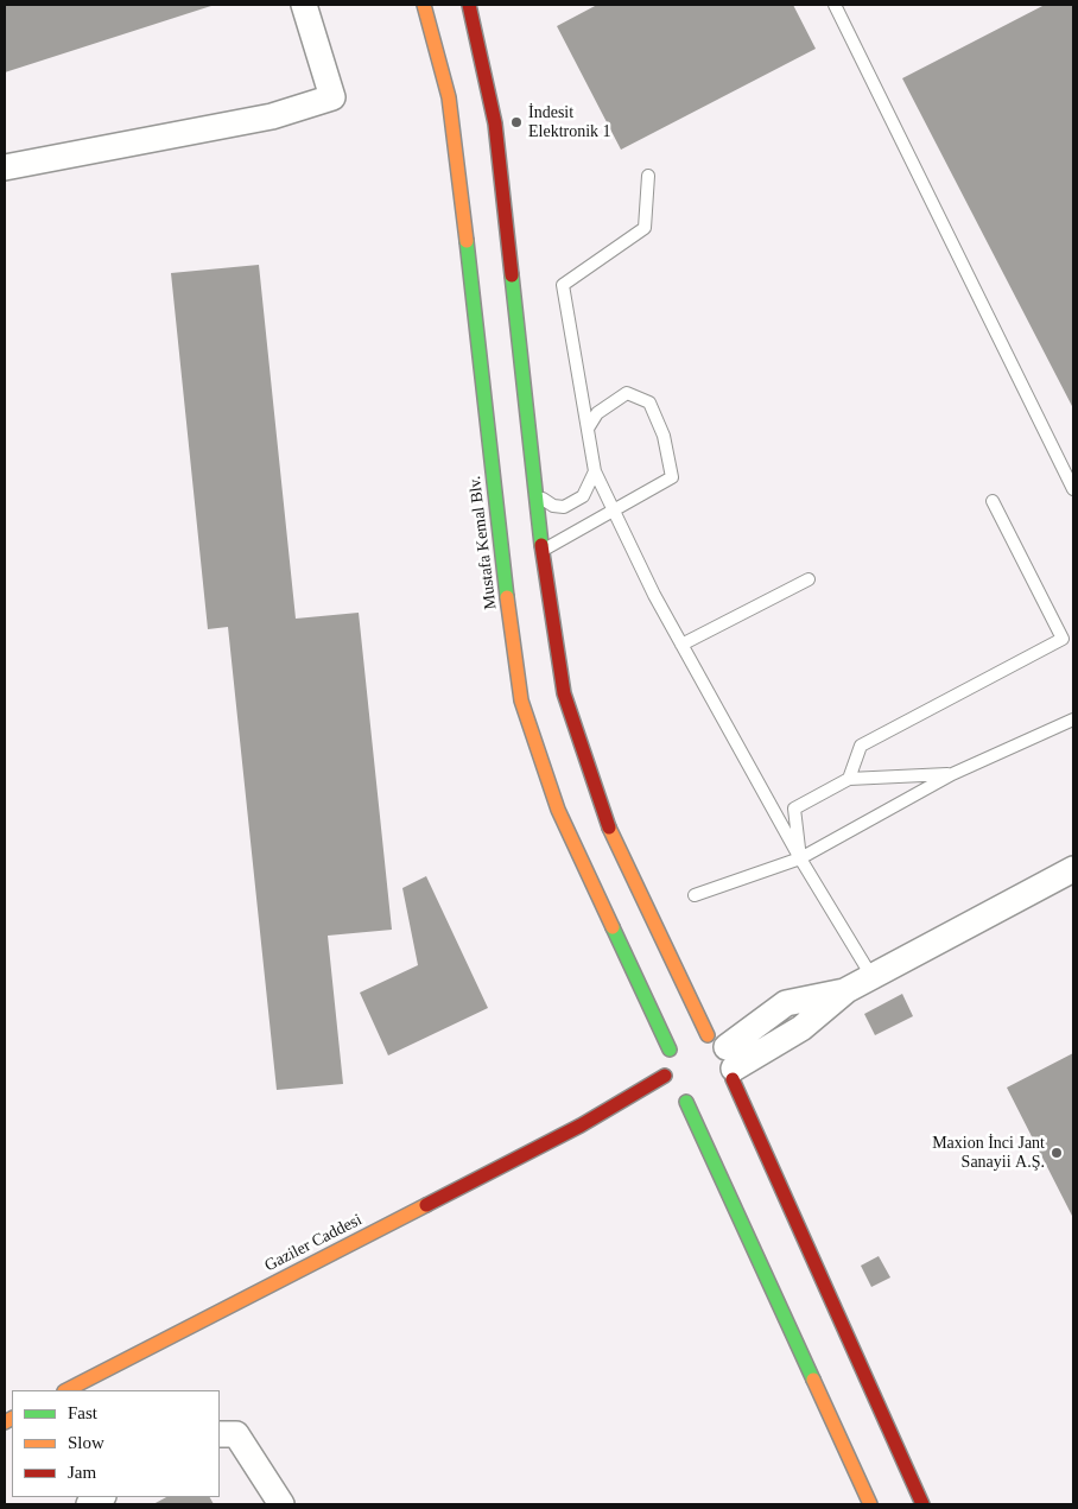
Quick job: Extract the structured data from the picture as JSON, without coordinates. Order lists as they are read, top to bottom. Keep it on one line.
{"streets":{"street":["Mustafa Kemal Blv.","Gaziler Caddesi"]},"places":["İndesit Elektronik 1","Maxion İnci Jant Sanayii A.Ş."],"legend":["Fast","Slow","Jam"]}
